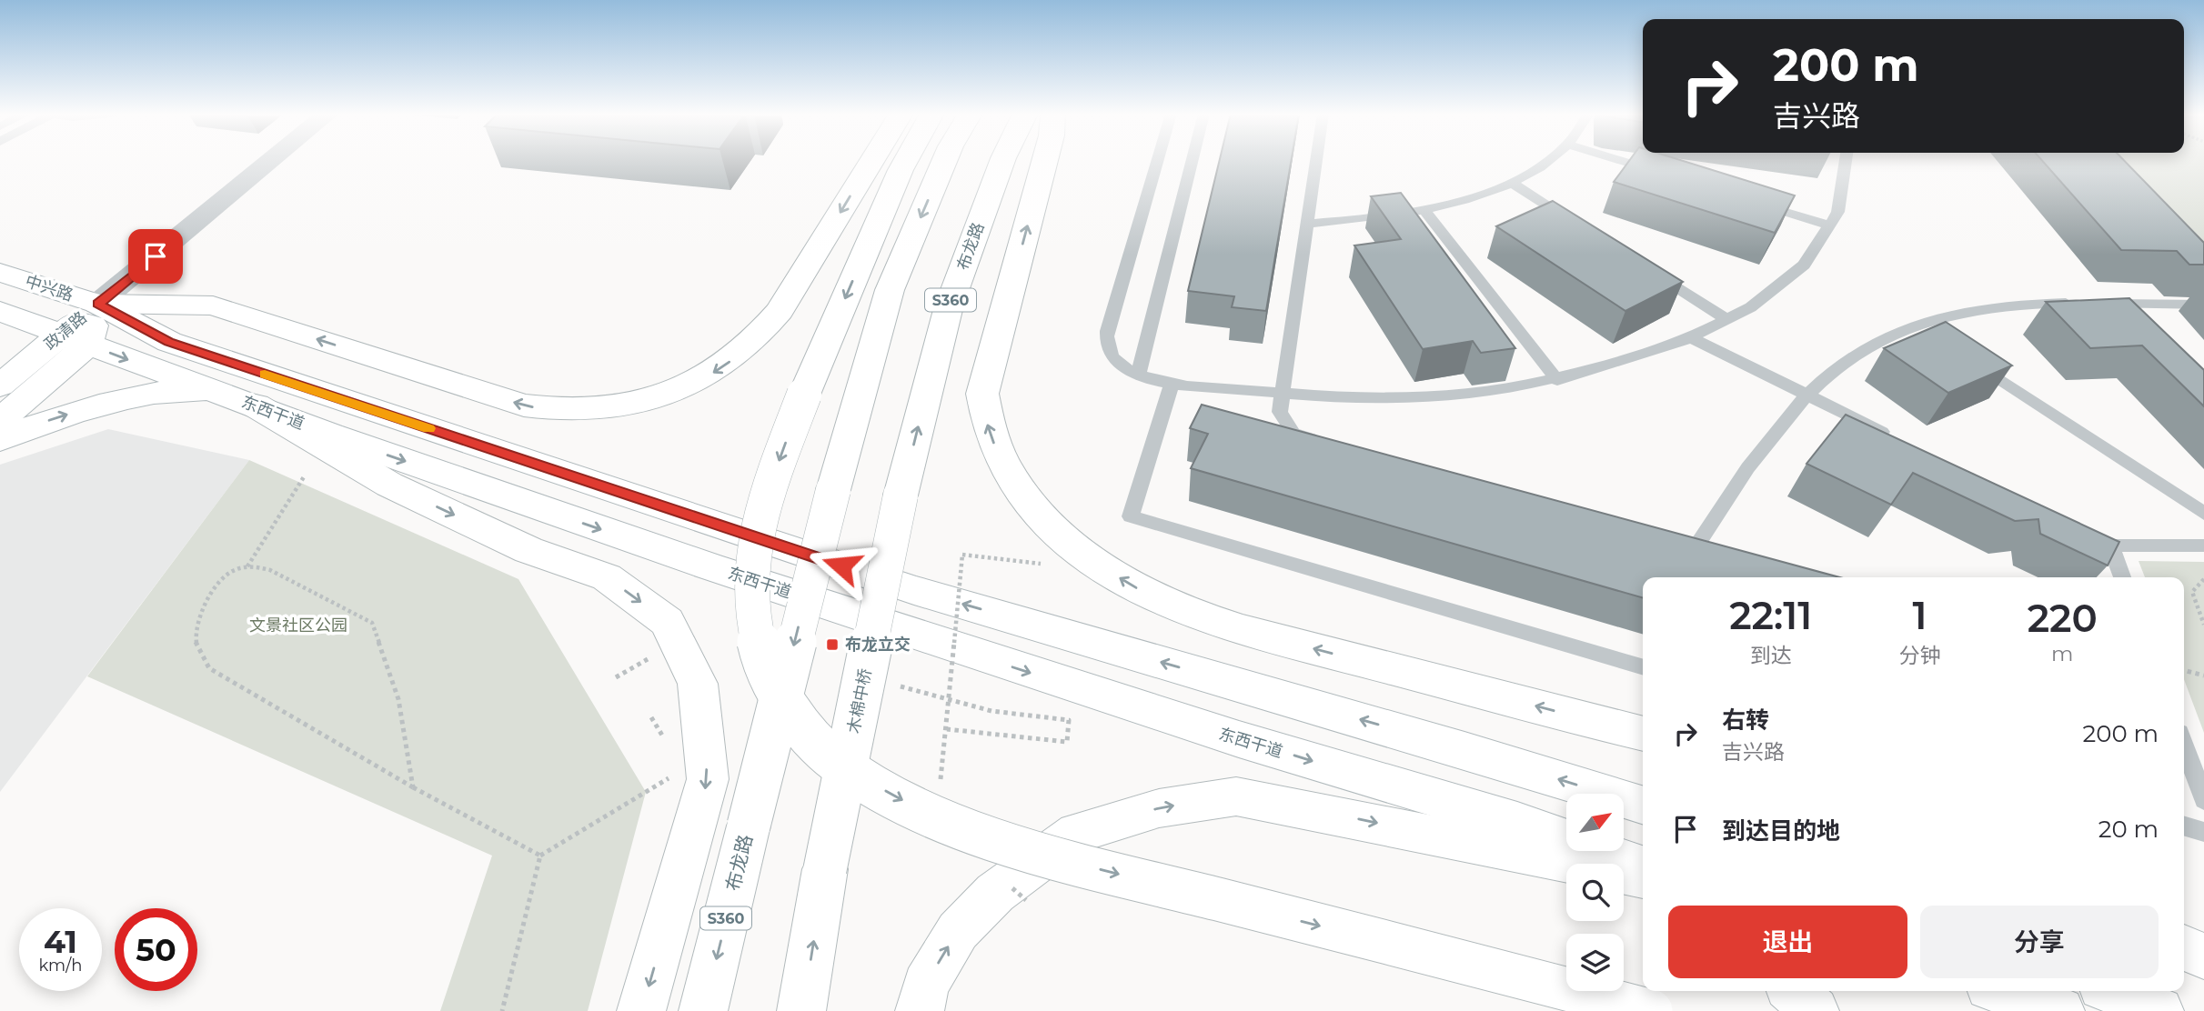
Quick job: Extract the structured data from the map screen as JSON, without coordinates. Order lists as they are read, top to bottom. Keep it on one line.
{"streets":{"main road":["布龙路","中兴路","S360","政清路","东西干道","木棉中桥"]},"crossings":[["布龙路","木棉中桥"],["中兴路","政清路"],["中兴路","东西干道"],["政清路","东西干道"]],"one_way":["木棉中桥"],"parks":["文景社区公园"],"places":{"transit":["布龙立交"]},"north":"top right","page":{"turn":["200 m","吉兴路"],"eta":["22:11","到达","1","分钟","220","m"],"list":[{"name":"右转","note":"吉兴路","value":"200 m"},{"name":"到达目的地","value":"20 m"}],"buttons":["退出","分享"],"speed":"41 km/h","limit":"50"}}
